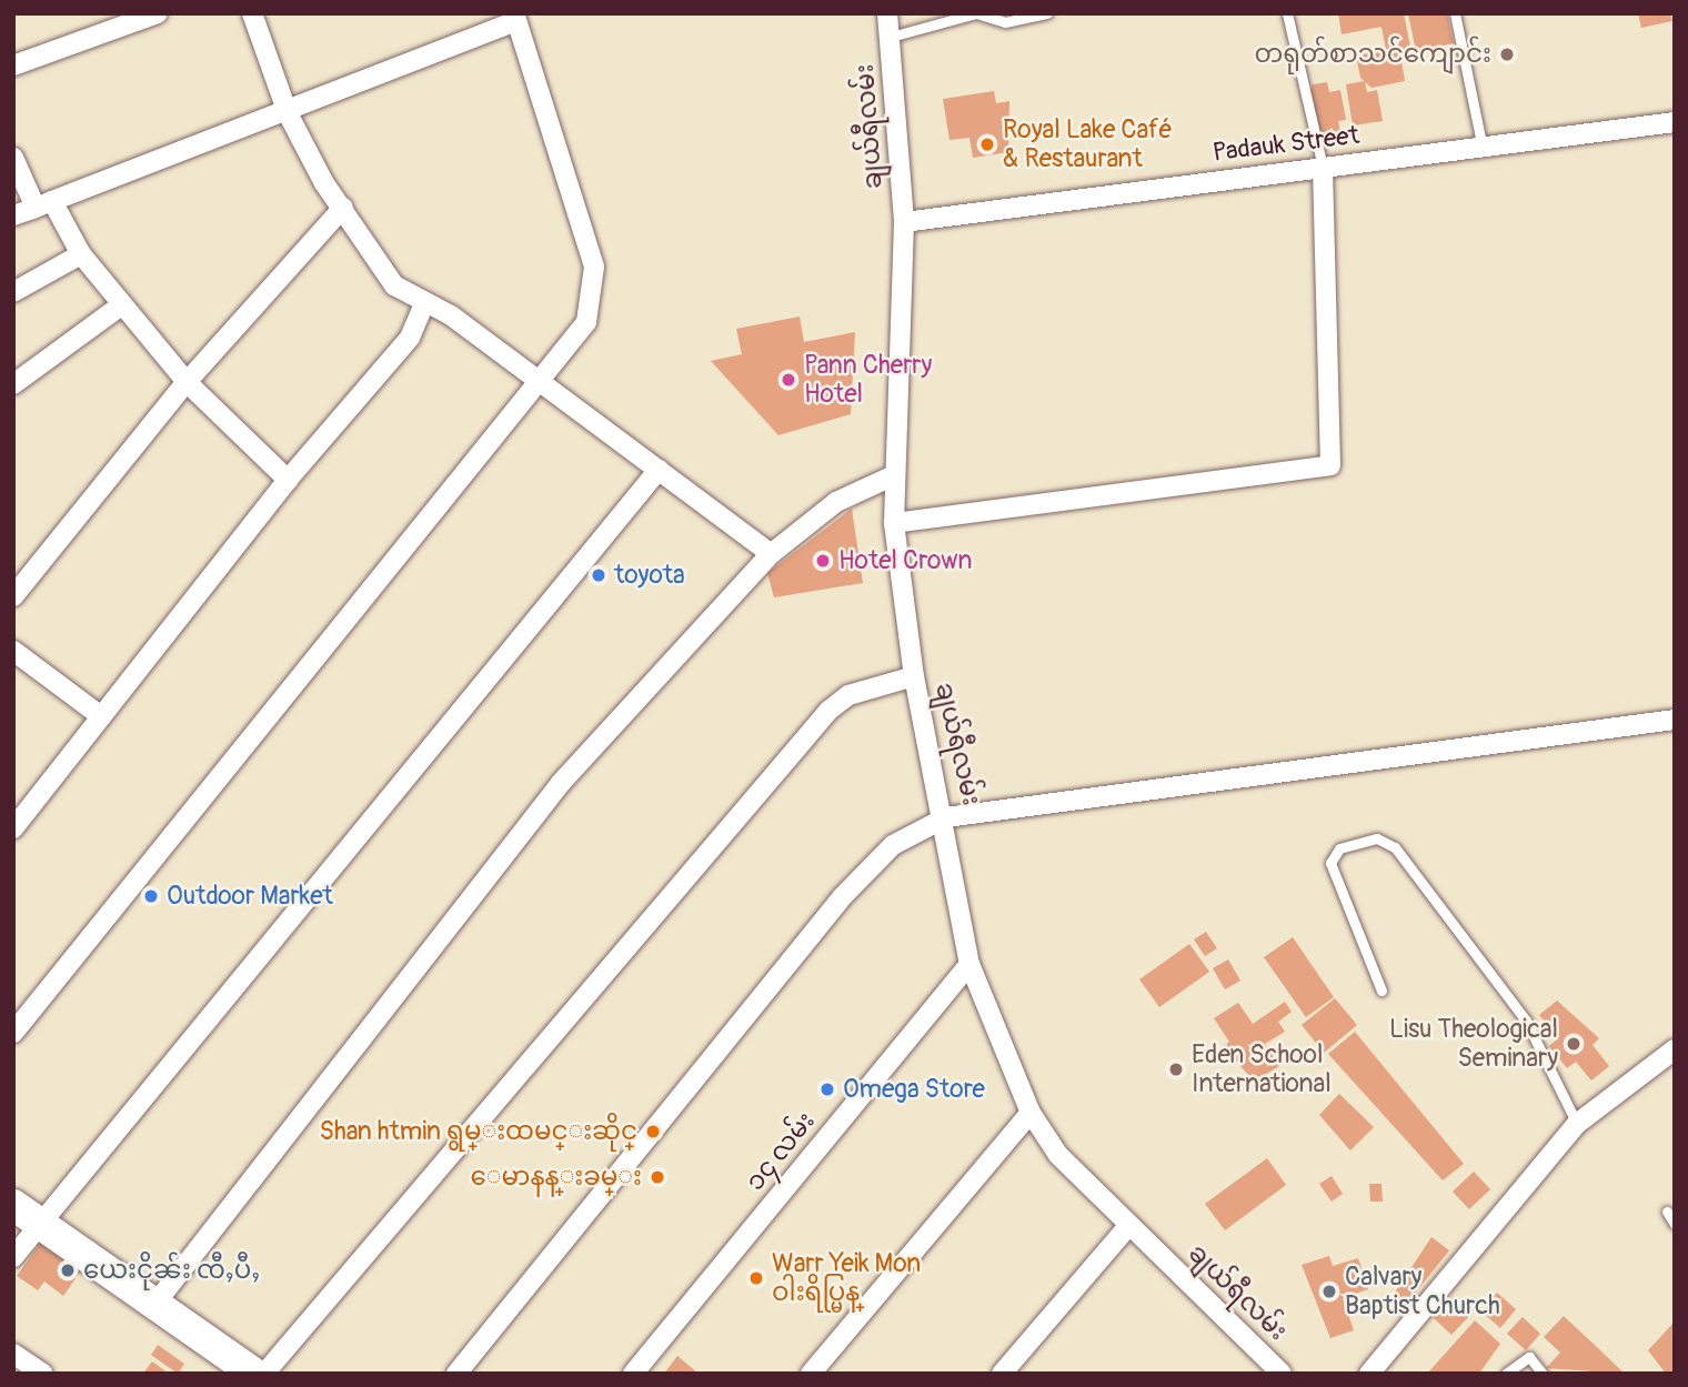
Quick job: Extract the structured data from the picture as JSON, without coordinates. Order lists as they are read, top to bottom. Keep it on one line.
{"streets":{"street":["ချယ်ရီလမ်း","Padauk Street","၁၄ လမ်း"]},"crossings":[["ချယ်ရီလမ်း","Padauk Street"],["ချယ်ရီလမ်း","၁၄ လမ်း"]],"places":["တရုတ်စာသင်ကျောင်း","Royal Lake Café & Restaurant","Pann Cherry Hotel","Hotel Crown","toyota","Outdoor Market","Lisu Theological Seminary","Eden School International","Omega Store","Shan htmin ရွမ္းထမင္းဆိုင္","ေမာနန္းခမ္း","ယေးငိုၼ်း ၸီႇပီႇ","Warr Yeik Mon ဝါးရိပ္မြန္","Calvary Baptist Church"]}
